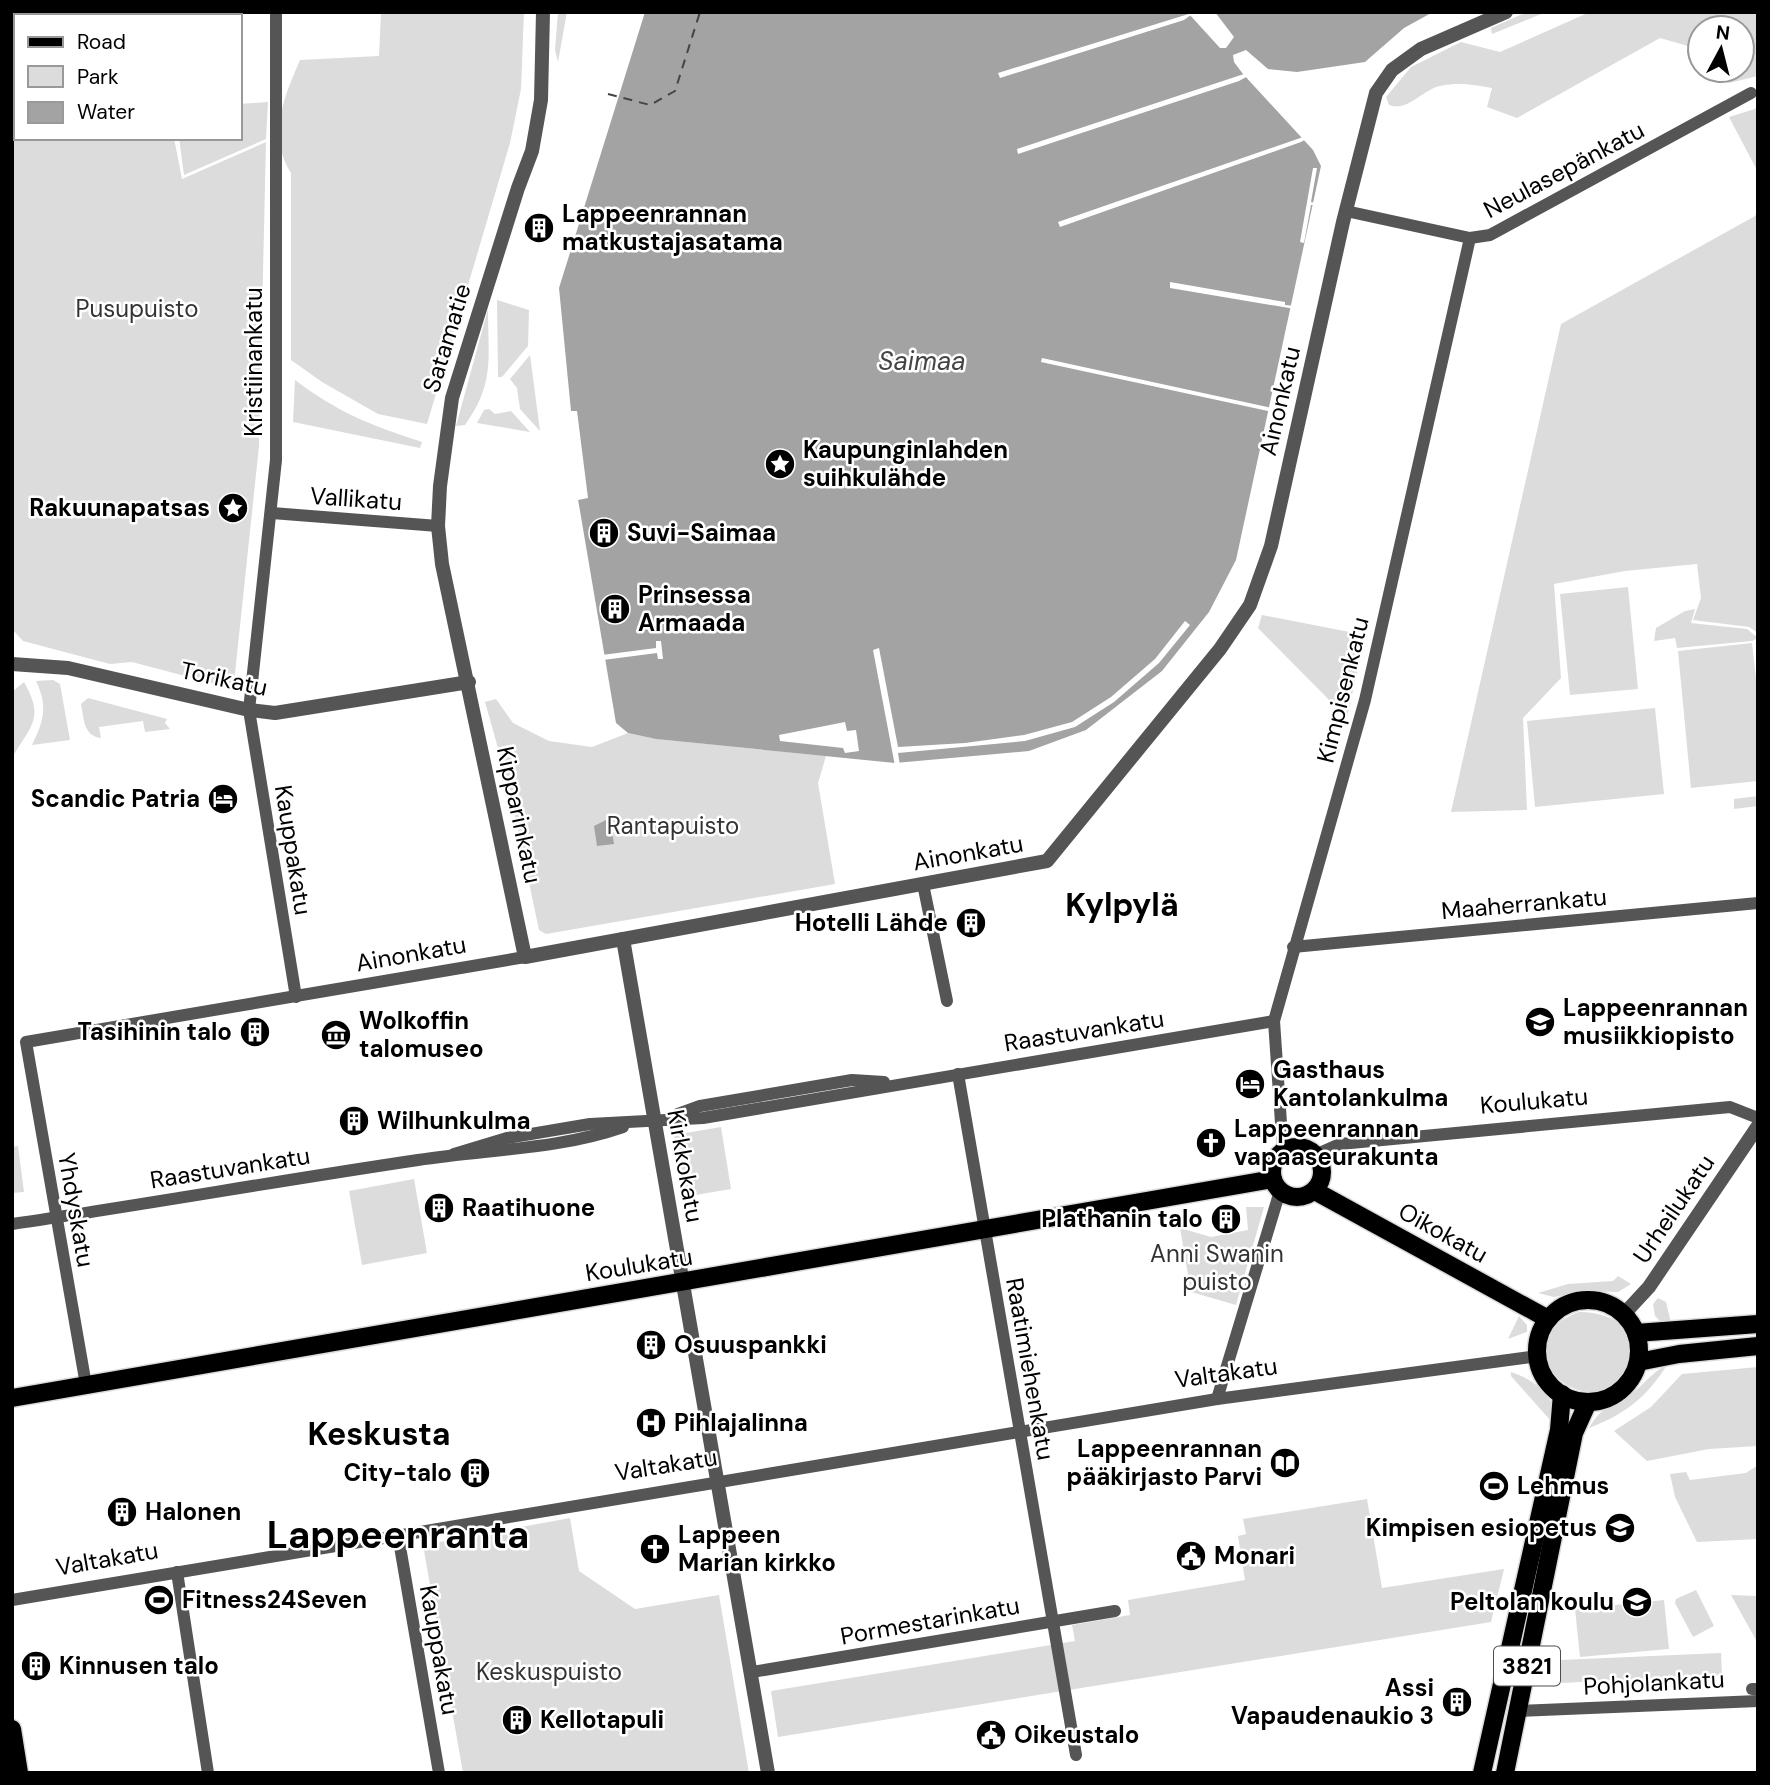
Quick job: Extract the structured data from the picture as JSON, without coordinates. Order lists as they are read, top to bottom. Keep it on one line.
{"streets":{"main road":["Koulukatu","Oikokatu","3821"],"street":["Neulasepänkatu","Satamatie","Kristiinankatu","Ainonkatu","Vallikatu","Torikatu","Kimpisenkatu","Kipparinkatu","Kauppakatu","Maaherrankatu","Raastuvankatu","Kirkkokatu","Urheilukatu","Yhdyskatu","Raatimiehenkatu","Valtakatu","Pormestarinkatu","Pohjolankatu"]},"crossings":[["Neulasepänkatu","Ainonkatu"],["Neulasepänkatu","Kimpisenkatu"],["Satamatie","Vallikatu"],["Satamatie","Torikatu"],["Satamatie","Kipparinkatu"],["Kristiinankatu","Vallikatu"],["Kristiinankatu","Torikatu"],["Kristiinankatu","Kauppakatu"],["Ainonkatu","Kipparinkatu"],["Ainonkatu","Kauppakatu"],["Ainonkatu","Kirkkokatu"],["Ainonkatu","Yhdyskatu"],["Torikatu","Kipparinkatu"],["Torikatu","Kauppakatu"],["Kimpisenkatu","Maaherrankatu"],["Kimpisenkatu","Raastuvankatu"],["Kimpisenkatu","Koulukatu"],["Kimpisenkatu","Oikokatu"],["Kauppakatu","Valtakatu"],["Raastuvankatu","Kirkkokatu"],["Raastuvankatu","Yhdyskatu"],["Raastuvankatu","Raatimiehenkatu"],["Koulukatu","Kirkkokatu"],["Koulukatu","Yhdyskatu"],["Koulukatu","Oikokatu"],["Koulukatu","Raatimiehenkatu"],["Kirkkokatu","Valtakatu"],["Kirkkokatu","Pormestarinkatu"],["Urheilukatu","Oikokatu"],["Urheilukatu","Valtakatu"],["Urheilukatu","3821"],["Oikokatu","Valtakatu"],["Oikokatu","3821"],["Raatimiehenkatu","Valtakatu"],["Raatimiehenkatu","Pormestarinkatu"],["Valtakatu","3821"],["3821","Pohjolankatu"]],"districts":["Kylpylä","Keskusta","Lappeenranta"],"water":["Saimaa"],"parks":["Pusupuisto","Rantapuisto","Anni Swanin puisto","Keskuspuisto"],"places":{"building":["Lappeenrannan matkustajasatama","Suvi-Saimaa","Prinsessa Armaada","Hotelli Lähde","Tasihinin talo","Wilhunkulma","Raatihuone","Plathanin talo","Osuuspankki","City-talo","Halonen","Kinnusen talo","Assi Vapaudenaukio 3","Kellotapuli"],"place":["Kaupunginlahden suihkulähde","Rakuunapatsas"],"hotel":["Scandic Patria","Gasthaus Kantolankulma"],"school or university":["Lappeenrannan musiikkiopisto","Kimpisen esiopetus","Peltolan koulu"],"museum":["Wolkoffin talomuseo"],"church":["Lappeenrannan vapaaseurakunta","Lappeen Marian kirkko"],"hospital":["Pihlajalinna"],"library":["Lappeenrannan pääkirjasto Parvi"],"sports":["Lehmus","Fitness24Seven"],"public building":["Monari","Oikeustalo"]},"legend":["Road","Park","Water"],"north":"top"}
